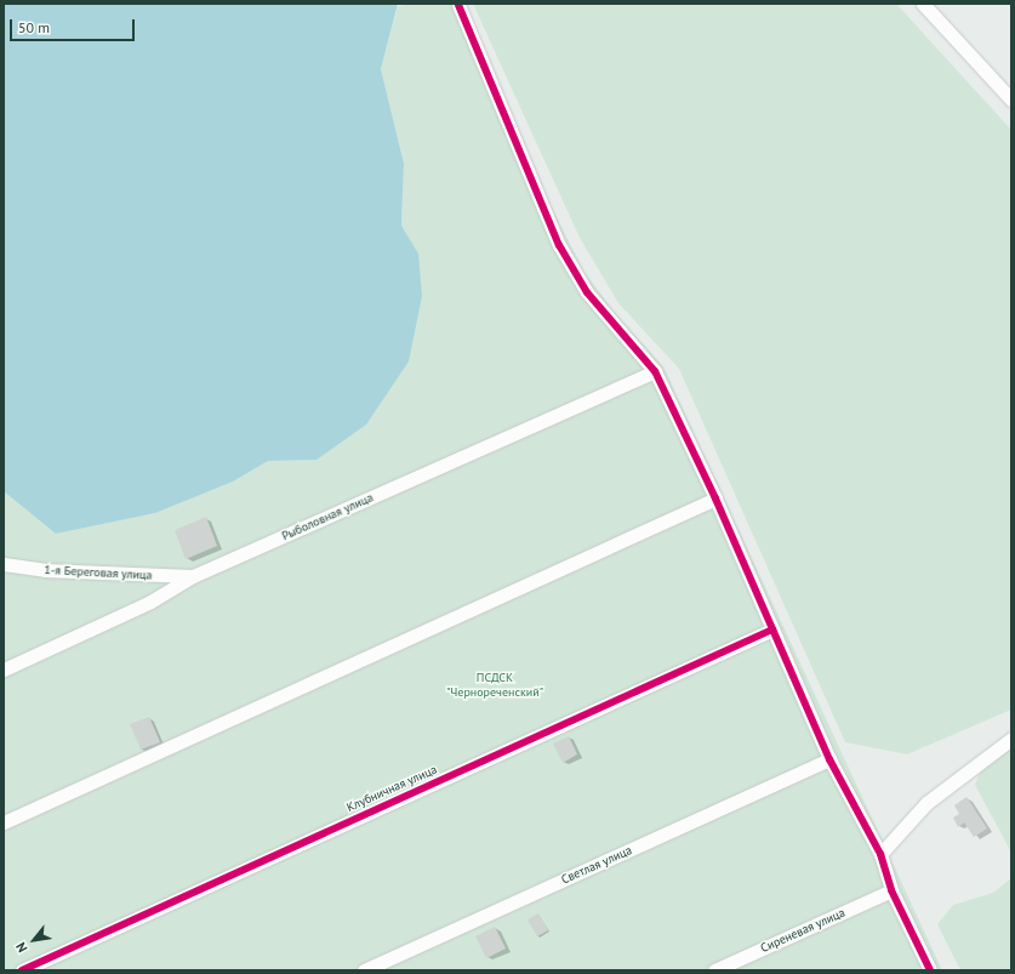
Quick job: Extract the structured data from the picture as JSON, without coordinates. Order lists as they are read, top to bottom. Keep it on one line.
{"streets":{"street":["Рыболовная улица","1-я Береговая улица","Клубничная улица","Светлая улица","Сиреневая улица"]},"crossings":[["Рыболовная улица","1-я Береговая улица"]],"parks":["ПСДСК \"Чернореченский\""],"scale_bar":"50 m","north":"bottom left"}
